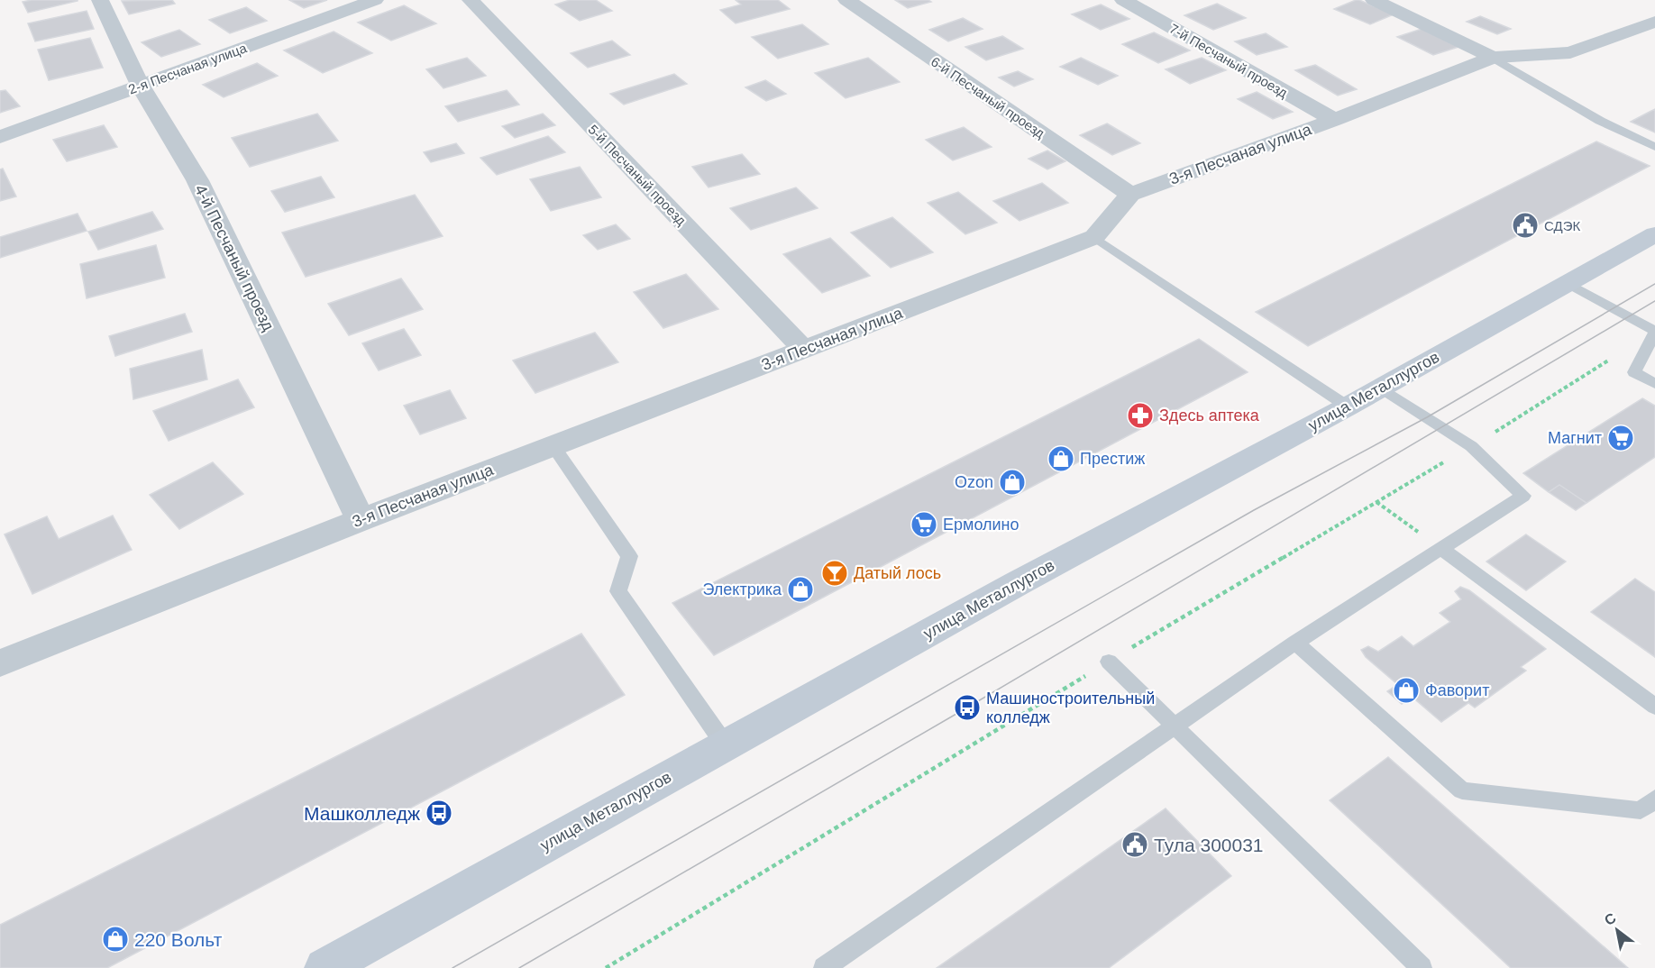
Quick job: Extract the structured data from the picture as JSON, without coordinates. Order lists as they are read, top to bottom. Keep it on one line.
{"streets":{"main road":["улица Металлургов"],"street":["7-й Песчаный проезд","2-я Песчаная улица","6-й Песчаный проезд","3-я Песчаная улица","5-й Песчаный проезд","4-й Песчаный проезд"]},"crossings":[["7-й Песчаный проезд","3-я Песчаная улица"],["2-я Песчаная улица","4-й Песчаный проезд"],["6-й Песчаный проезд","3-я Песчаная улица"],["3-я Песчаная улица","5-й Песчаный проезд"],["3-я Песчаная улица","4-й Песчаный проезд"]],"places":{"public building":["СДЭК","Тула 300031"],"pharmacy":["Здесь аптека"],"supermarket":["Магнит","Ермолино"],"shop":["Престиж","Ozon","Электрика","Фаворит","220 Вольт"],"bar":["Датый лось"],"bus stop":["Машиностроительный колледж","Машколледж"]},"north":"top left"}
